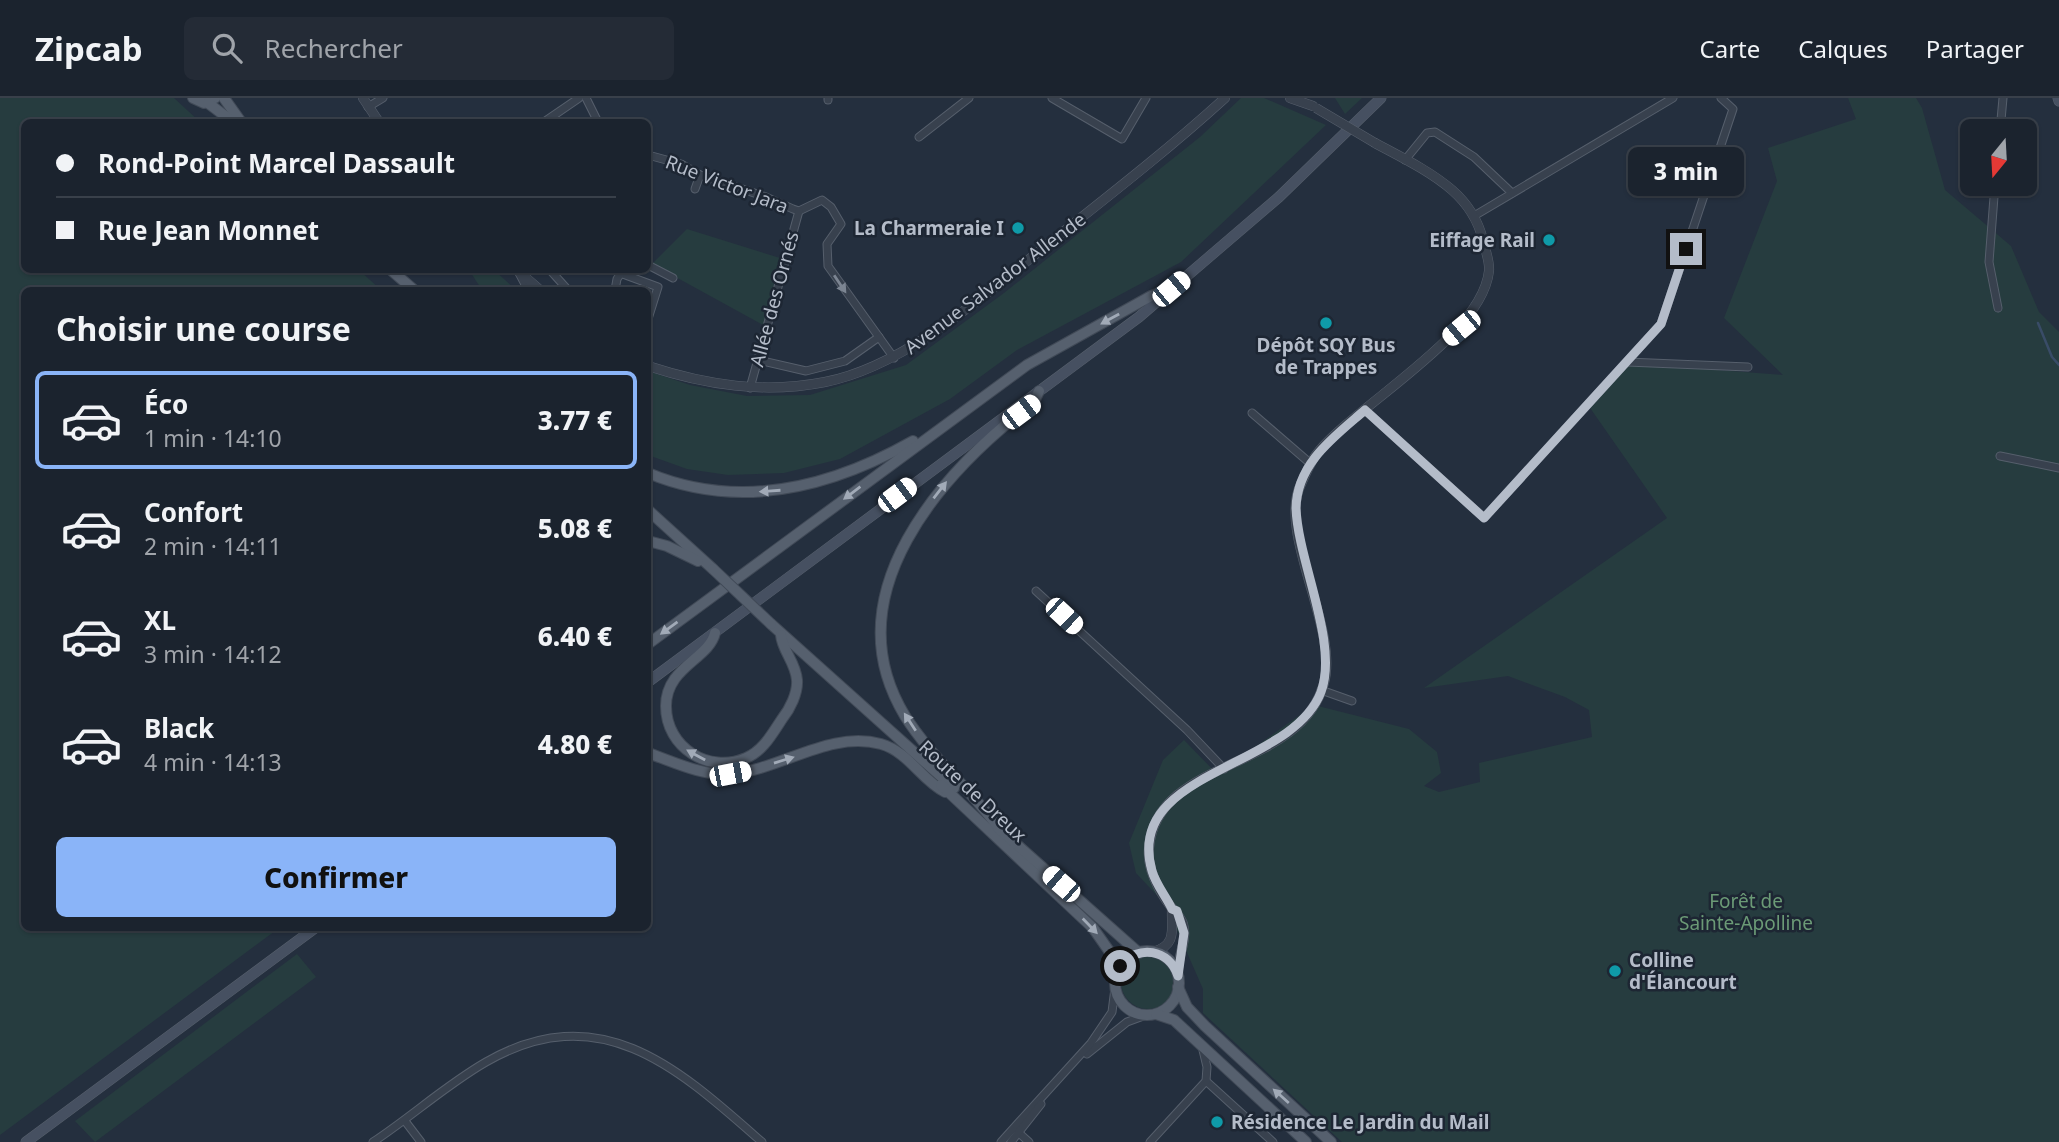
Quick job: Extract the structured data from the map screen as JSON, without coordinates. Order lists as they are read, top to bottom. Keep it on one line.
{"streets":{"main road":["Route de Dreux"],"street":["Rue Victor Jara","Avenue Salvador Allende","Allée des Ornés"]},"crossings":[["Rue Victor Jara","Avenue Salvador Allende"],["Rue Victor Jara","Allée des Ornés"],["Avenue Salvador Allende","Allée des Ornés"]],"parks":["Forêt de Sainte-Apolline"],"places":["La Charmeraie I","Eiffage Rail","Dépôt SQY Bus de Trappes","Colline d'Élancourt","Résidence Le Jardin du Mail"],"north":"bottom","page":{"header":"Zipcab","search":"Rechercher","nav":["Carte","Calques","Partager"],"banner":["Rond-Point Marcel Dassault","Rue Jean Monnet"],"bubble":"3 min","heading":"Choisir une course","list":[{"name":"Éco","note":"1 min · 14:10","value":"3.77 €"},{"name":"Confort","note":"2 min · 14:11","value":"5.08 €"},{"name":"XL","note":"3 min · 14:12","value":"6.40 €"},{"name":"Black","note":"4 min · 14:13","value":"4.80 €"}],"buttons":"Confirmer"}}
